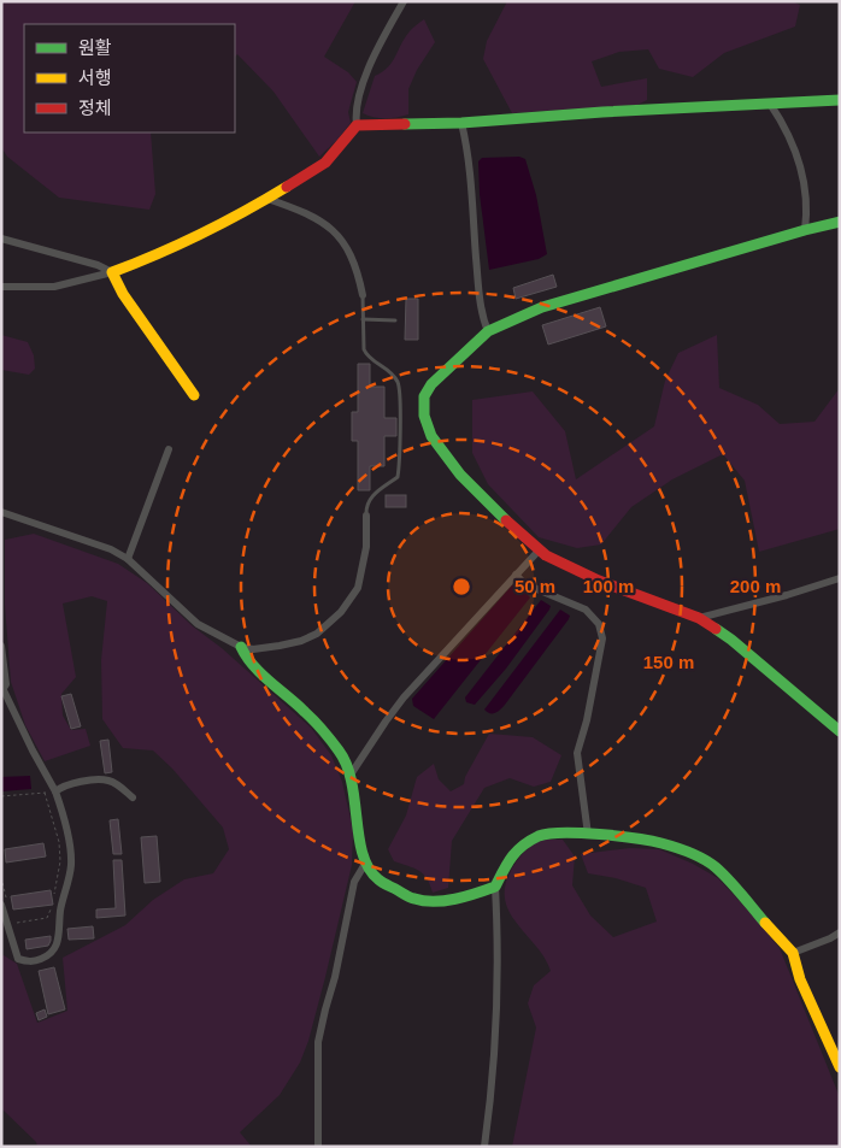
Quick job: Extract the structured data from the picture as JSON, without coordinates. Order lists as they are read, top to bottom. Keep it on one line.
{"legend":["원활","서행","정체"],"rings":["50 m","100 m","200 m","150 m"]}
